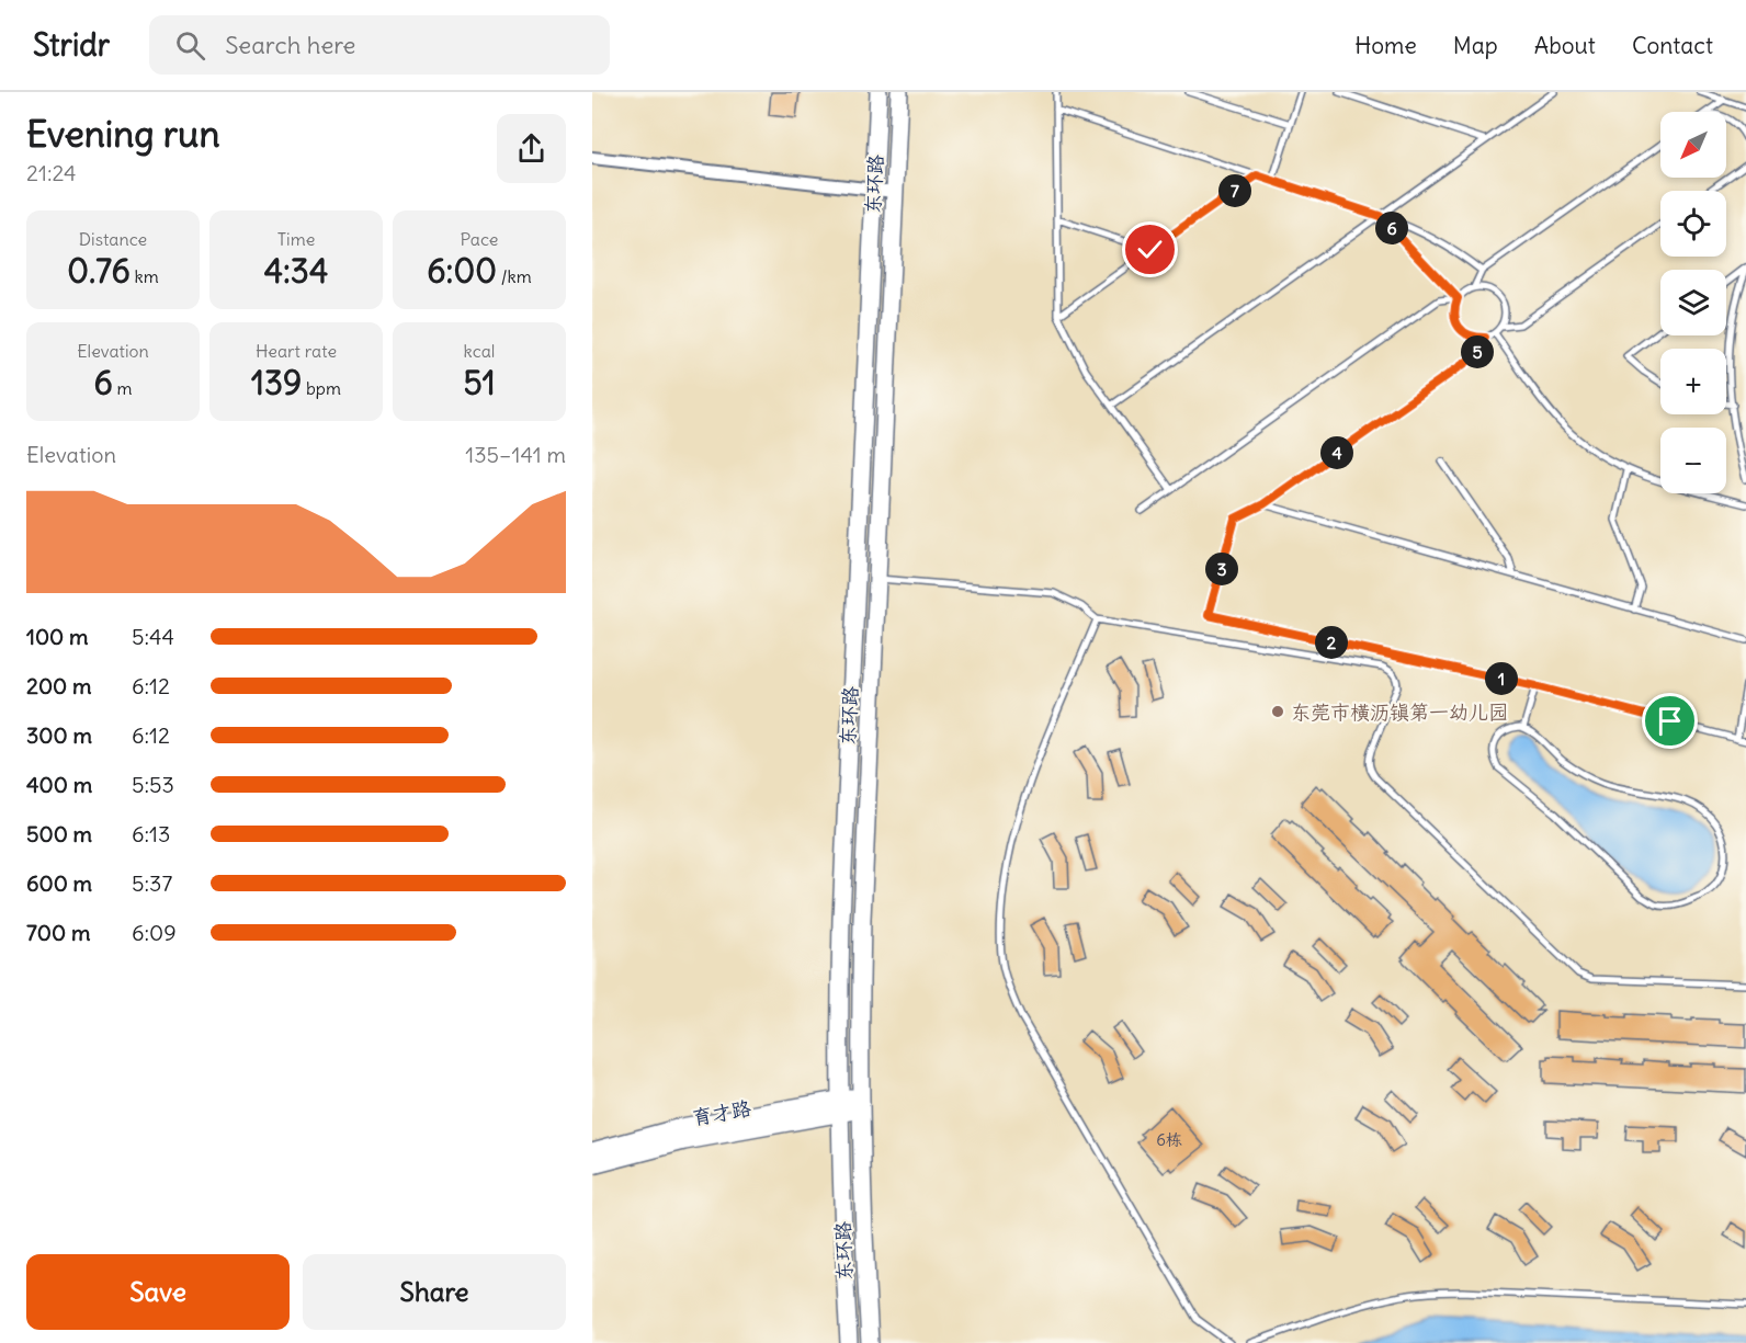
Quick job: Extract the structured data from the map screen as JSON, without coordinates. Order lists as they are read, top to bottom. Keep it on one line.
{"streets":{"main road":["东环路","育才路"]},"crossings":[["东环路","育才路"]],"places":["东莞市横沥镇第一幼儿园"],"house_numbers":["6栋"],"north":"bottom left","page":{"header":"Stridr","search":"Search here","nav":["Home","Map","About","Contact"],"heading":["Evening run","21:24"],"map_buttons":["+","−"],"pins":["7","6","5","4","3","2","1"],"stats":[["Distance","0.76 km"],["Time","4:34"],["Pace","6:00 /km"],["Elevation","6 m"],["Heart rate","139 bpm"],["kcal","51"]],"chart":["Elevation","135–141 m"],"list":[{"name":"100 m","note":"5:44"},{"name":"200 m","note":"6:12"},{"name":"300 m","note":"6:12"},{"name":"400 m","note":"5:53"},{"name":"500 m","note":"6:13"},{"name":"600 m","note":"5:37"},{"name":"700 m","note":"6:09"}],"buttons":["Save","Share"]}}
